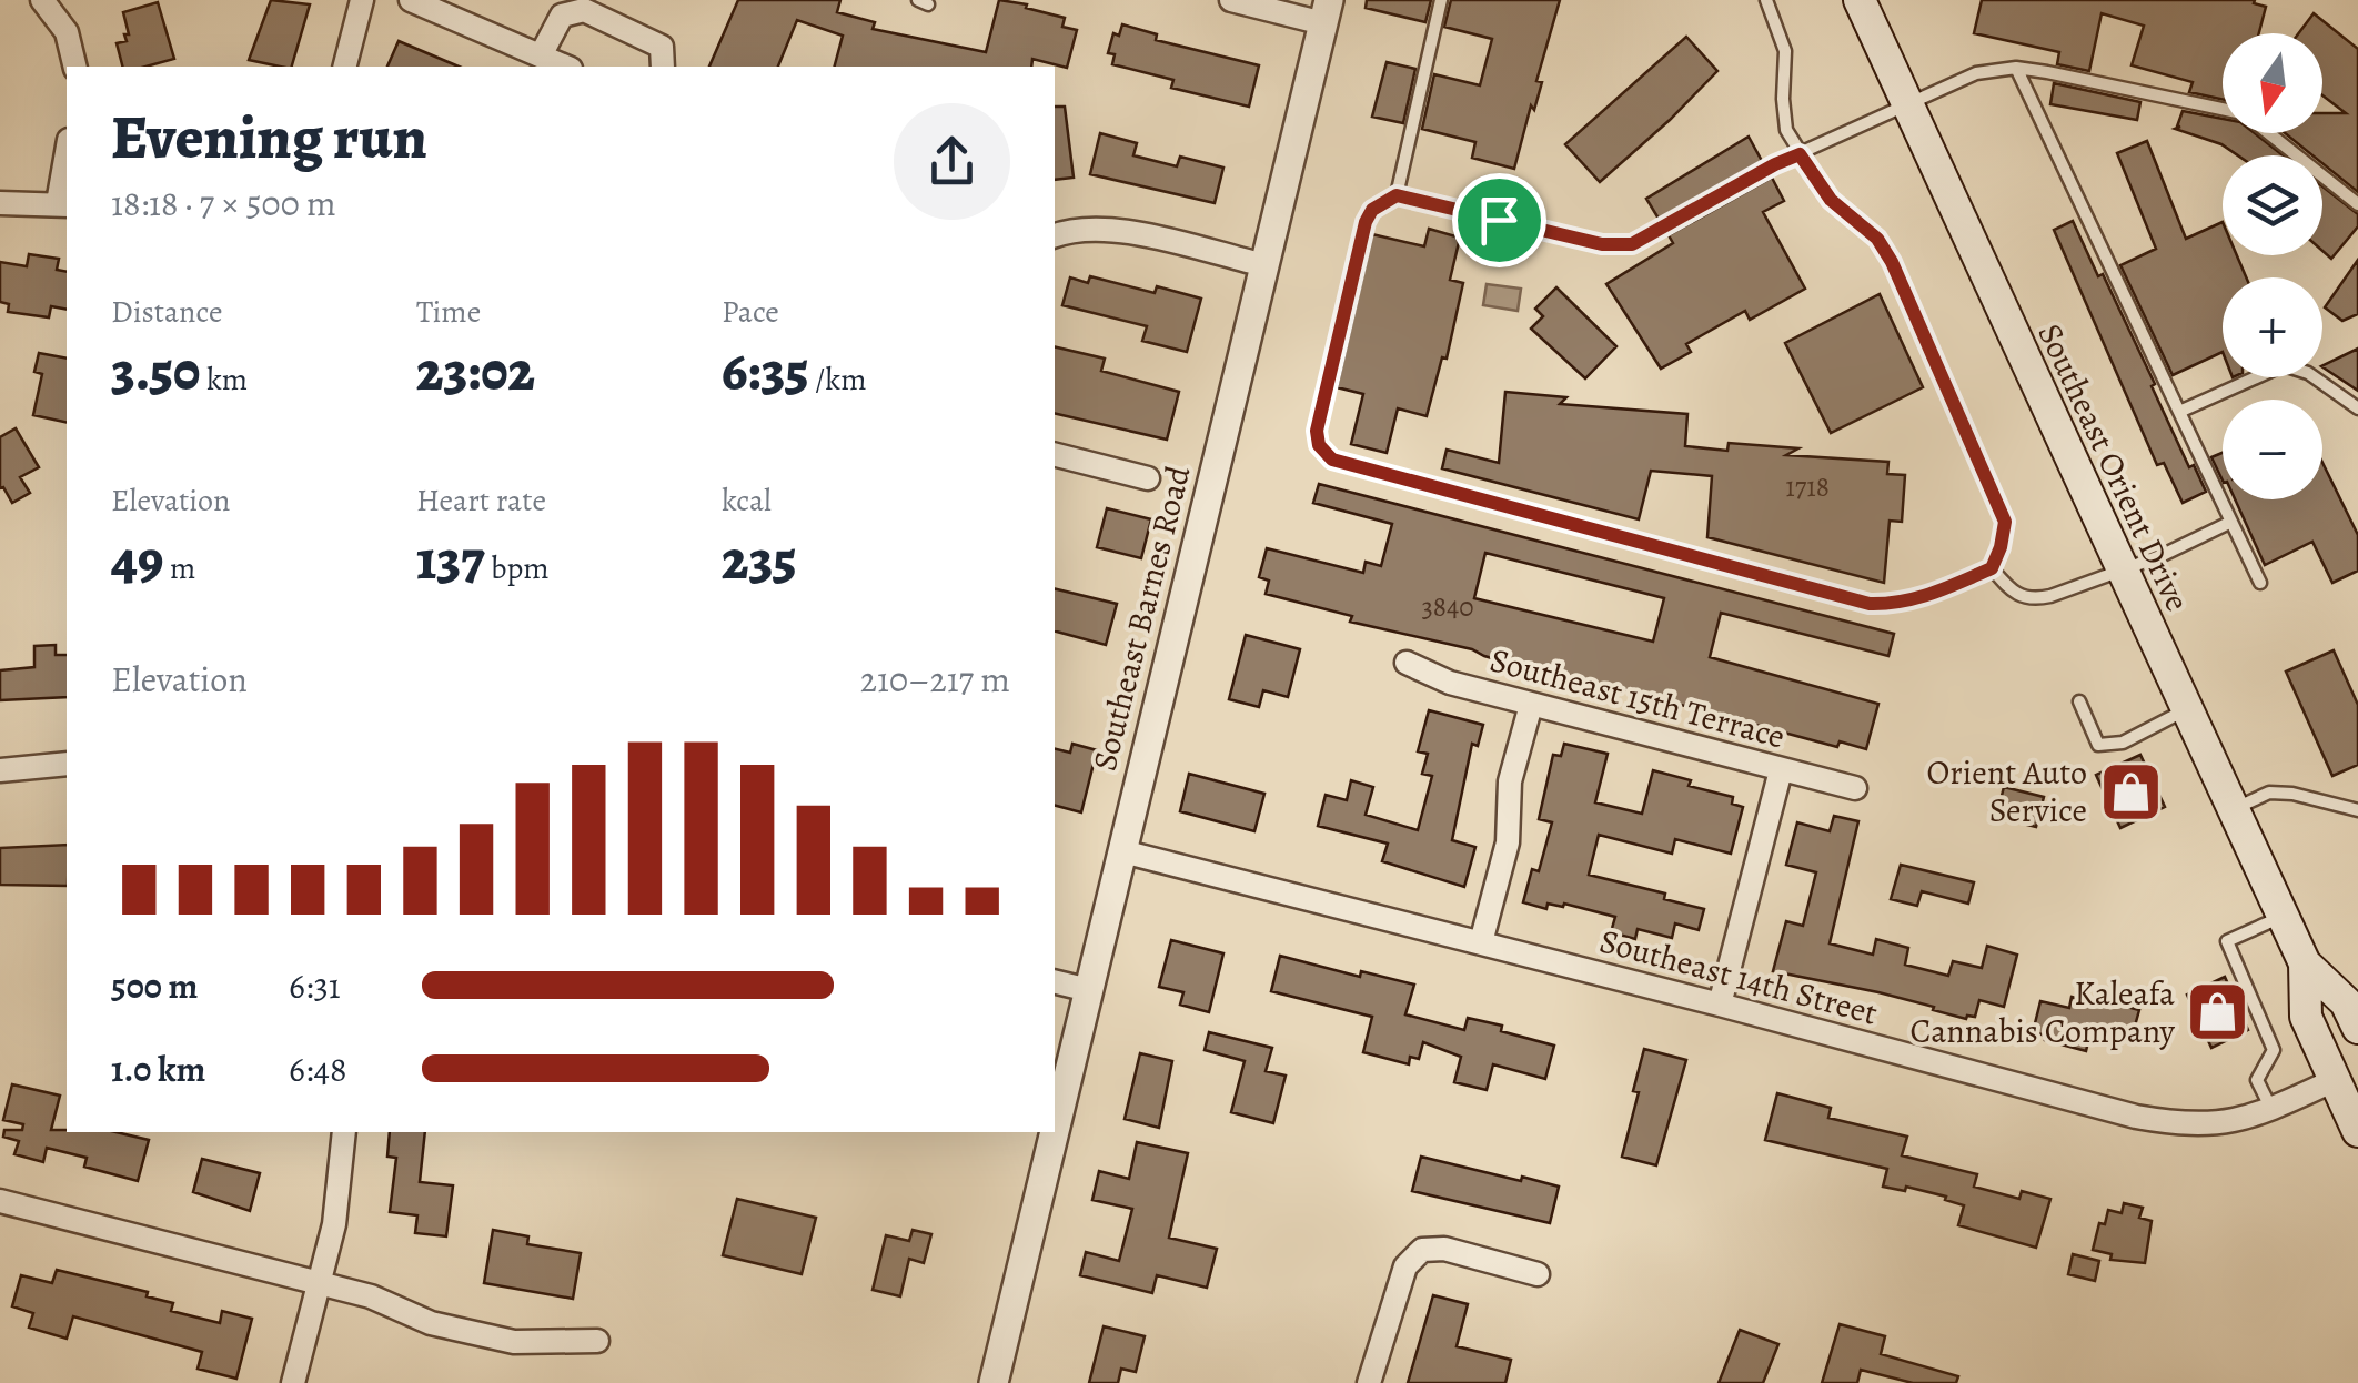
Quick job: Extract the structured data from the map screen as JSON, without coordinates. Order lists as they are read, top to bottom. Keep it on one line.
{"streets":{"main road":["Southeast Orient Drive"],"street":["Southeast Barnes Road","Southeast 15th Terrace","Southeast 14th Street"]},"crossings":[["Southeast Orient Drive","Southeast 14th Street"],["Southeast Barnes Road","Southeast 14th Street"]],"places":{"shop":["Orient Auto Service","Kaleafa Cannabis Company"]},"house_numbers":["1718","3840"],"north":"bottom","page":{"map_buttons":["+","−"],"heading":["Evening run","18:18 · 7 × 500 m"],"stats":[["Distance","3.50 km"],["Time","23:02"],["Pace","6:35 /km"],["Elevation","49 m"],["Heart rate","137 bpm"],["kcal","235"]],"chart":["Elevation","210–217 m"],"list":[{"name":"500 m","note":"6:31"},{"name":"1.0 km","note":"6:48"}]}}
